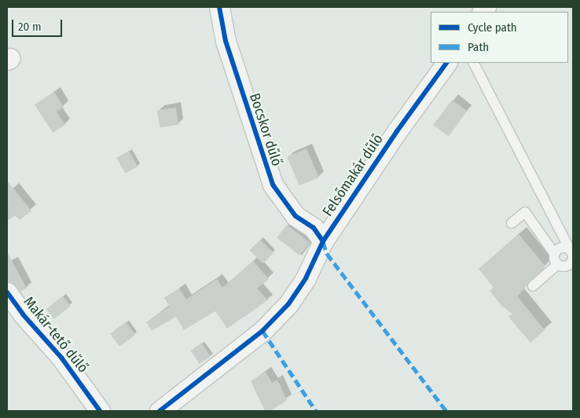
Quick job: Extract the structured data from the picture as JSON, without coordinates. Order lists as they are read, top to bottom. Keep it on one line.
{"streets":{"street":["Bocskor dűlő","Felsőmakár dűlő","Makár-tető dűlő"]},"crossings":[["Bocskor dűlő","Felsőmakár dűlő"]],"legend":["Cycle path","Path"],"scale_bar":"20 m"}
